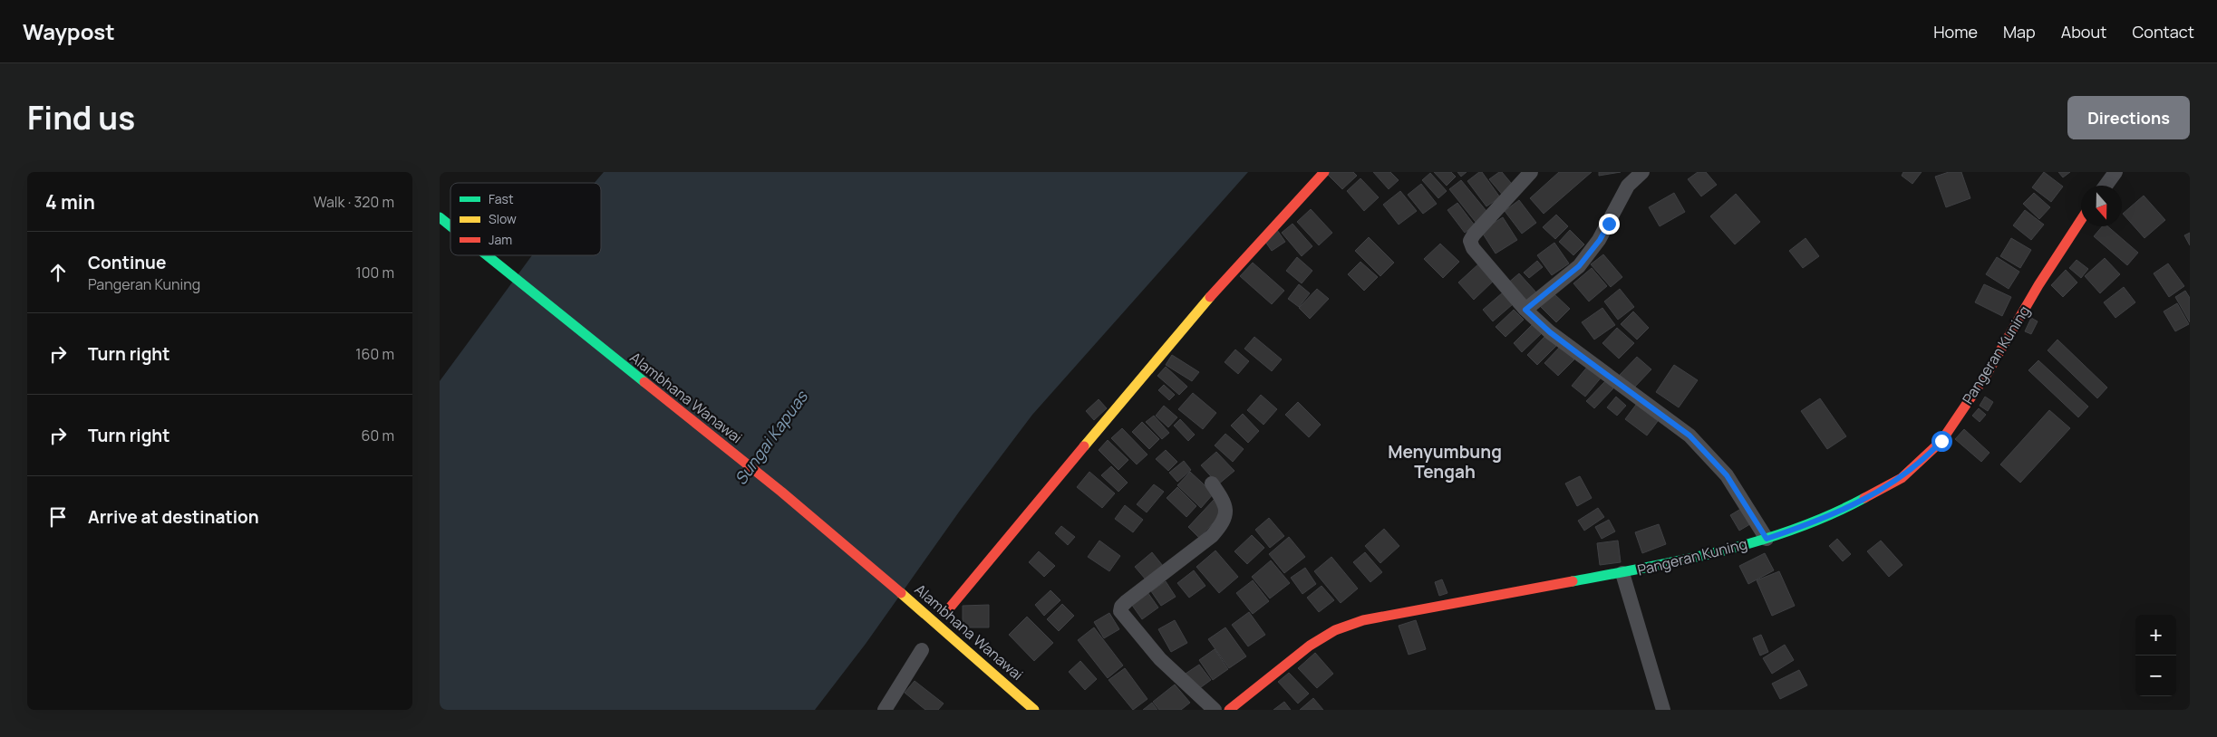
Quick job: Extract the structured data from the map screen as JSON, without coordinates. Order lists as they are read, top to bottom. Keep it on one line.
{"streets":{"street":["Pangeran Kuning","Alambhana Wanawai"]},"districts":["Menyumbung Tengah"],"water":["Sungai Kapuas"],"legend":["Fast","Slow","Jam"],"north":"bottom","page":{"header":"Waypost","nav":["Home","Map","About","Contact"],"title":"Find us","buttons":"Directions","heading":["4 min","Walk · 320 m"],"list":[["Continue","Pangeran Kuning","100 m"],["Turn right","160 m"],["Turn right","60 m"],"Arrive at destination"],"map_buttons":["+","−"]}}
